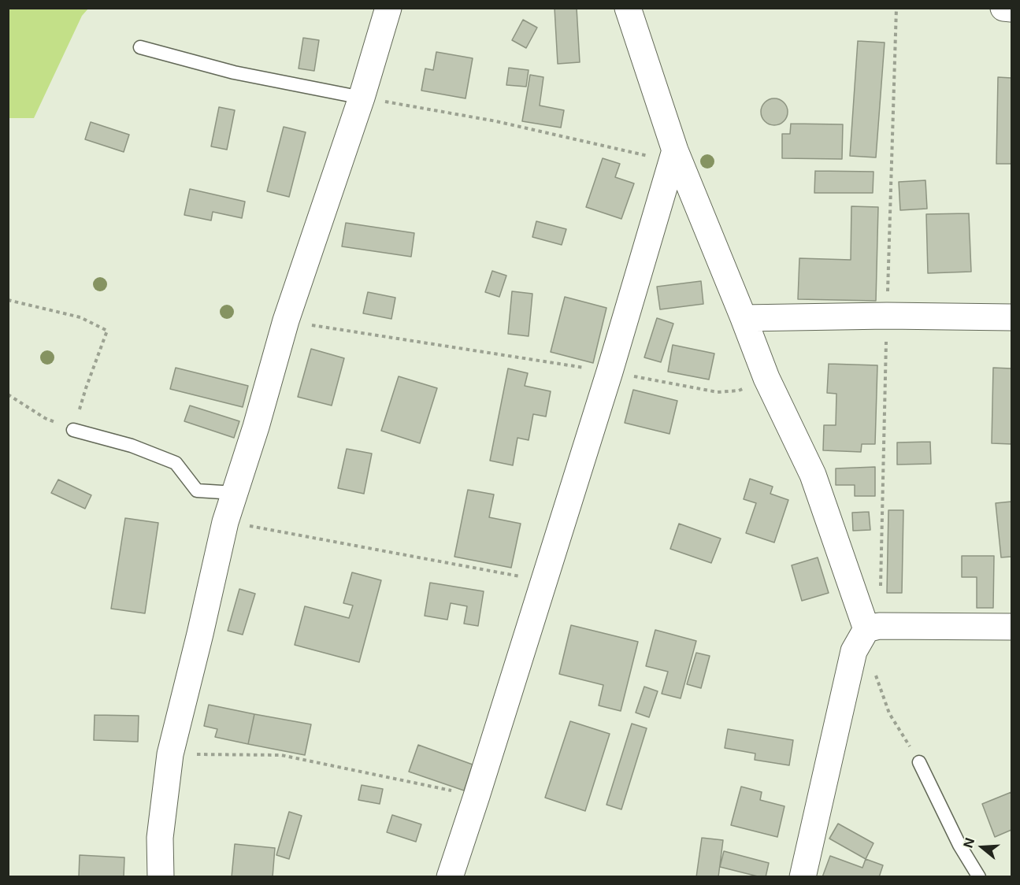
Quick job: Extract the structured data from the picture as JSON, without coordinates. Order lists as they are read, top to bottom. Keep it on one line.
{"north":"left"}
